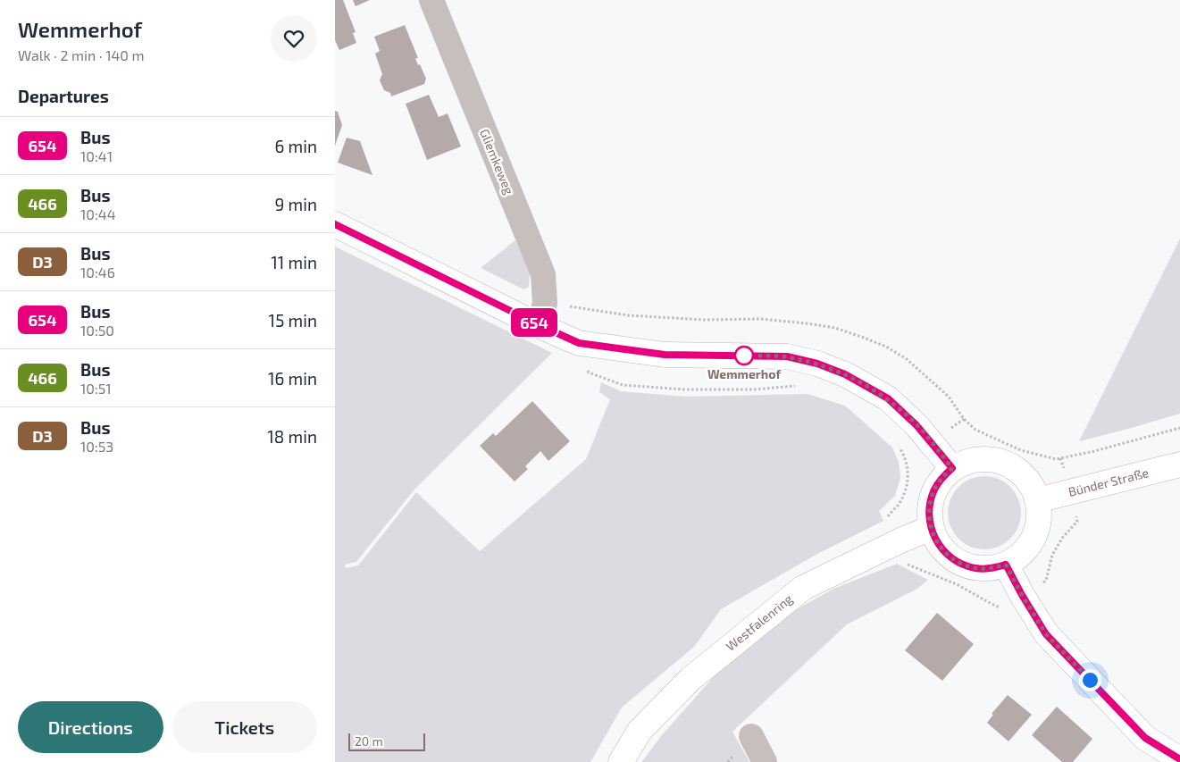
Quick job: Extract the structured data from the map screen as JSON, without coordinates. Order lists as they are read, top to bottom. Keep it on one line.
{"streets":{"street":["Gliemkeweg","Bünder Straße","Westfalenring"]},"crossings":[["Bünder Straße","Westfalenring"]],"places":["Wemmerhof"],"lines":["bus line 654"],"scale_bar":"20 m","page":{"heading":[["Wemmerhof","Walk · 2 min · 140 m"],"Departures"],"on_map":"654","list":[{"mark":"654","name":"Bus","note":"10:41","value":"6 min"},{"mark":"466","name":"Bus","note":"10:44","value":"9 min"},{"mark":"D3","name":"Bus","note":"10:46","value":"11 min"},{"mark":"654","name":"Bus","note":"10:50","value":"15 min"},{"mark":"466","name":"Bus","note":"10:51","value":"16 min"},{"mark":"D3","name":"Bus","note":"10:53","value":"18 min"}],"buttons":["Directions","Tickets"],"scale":"20 m"}}
